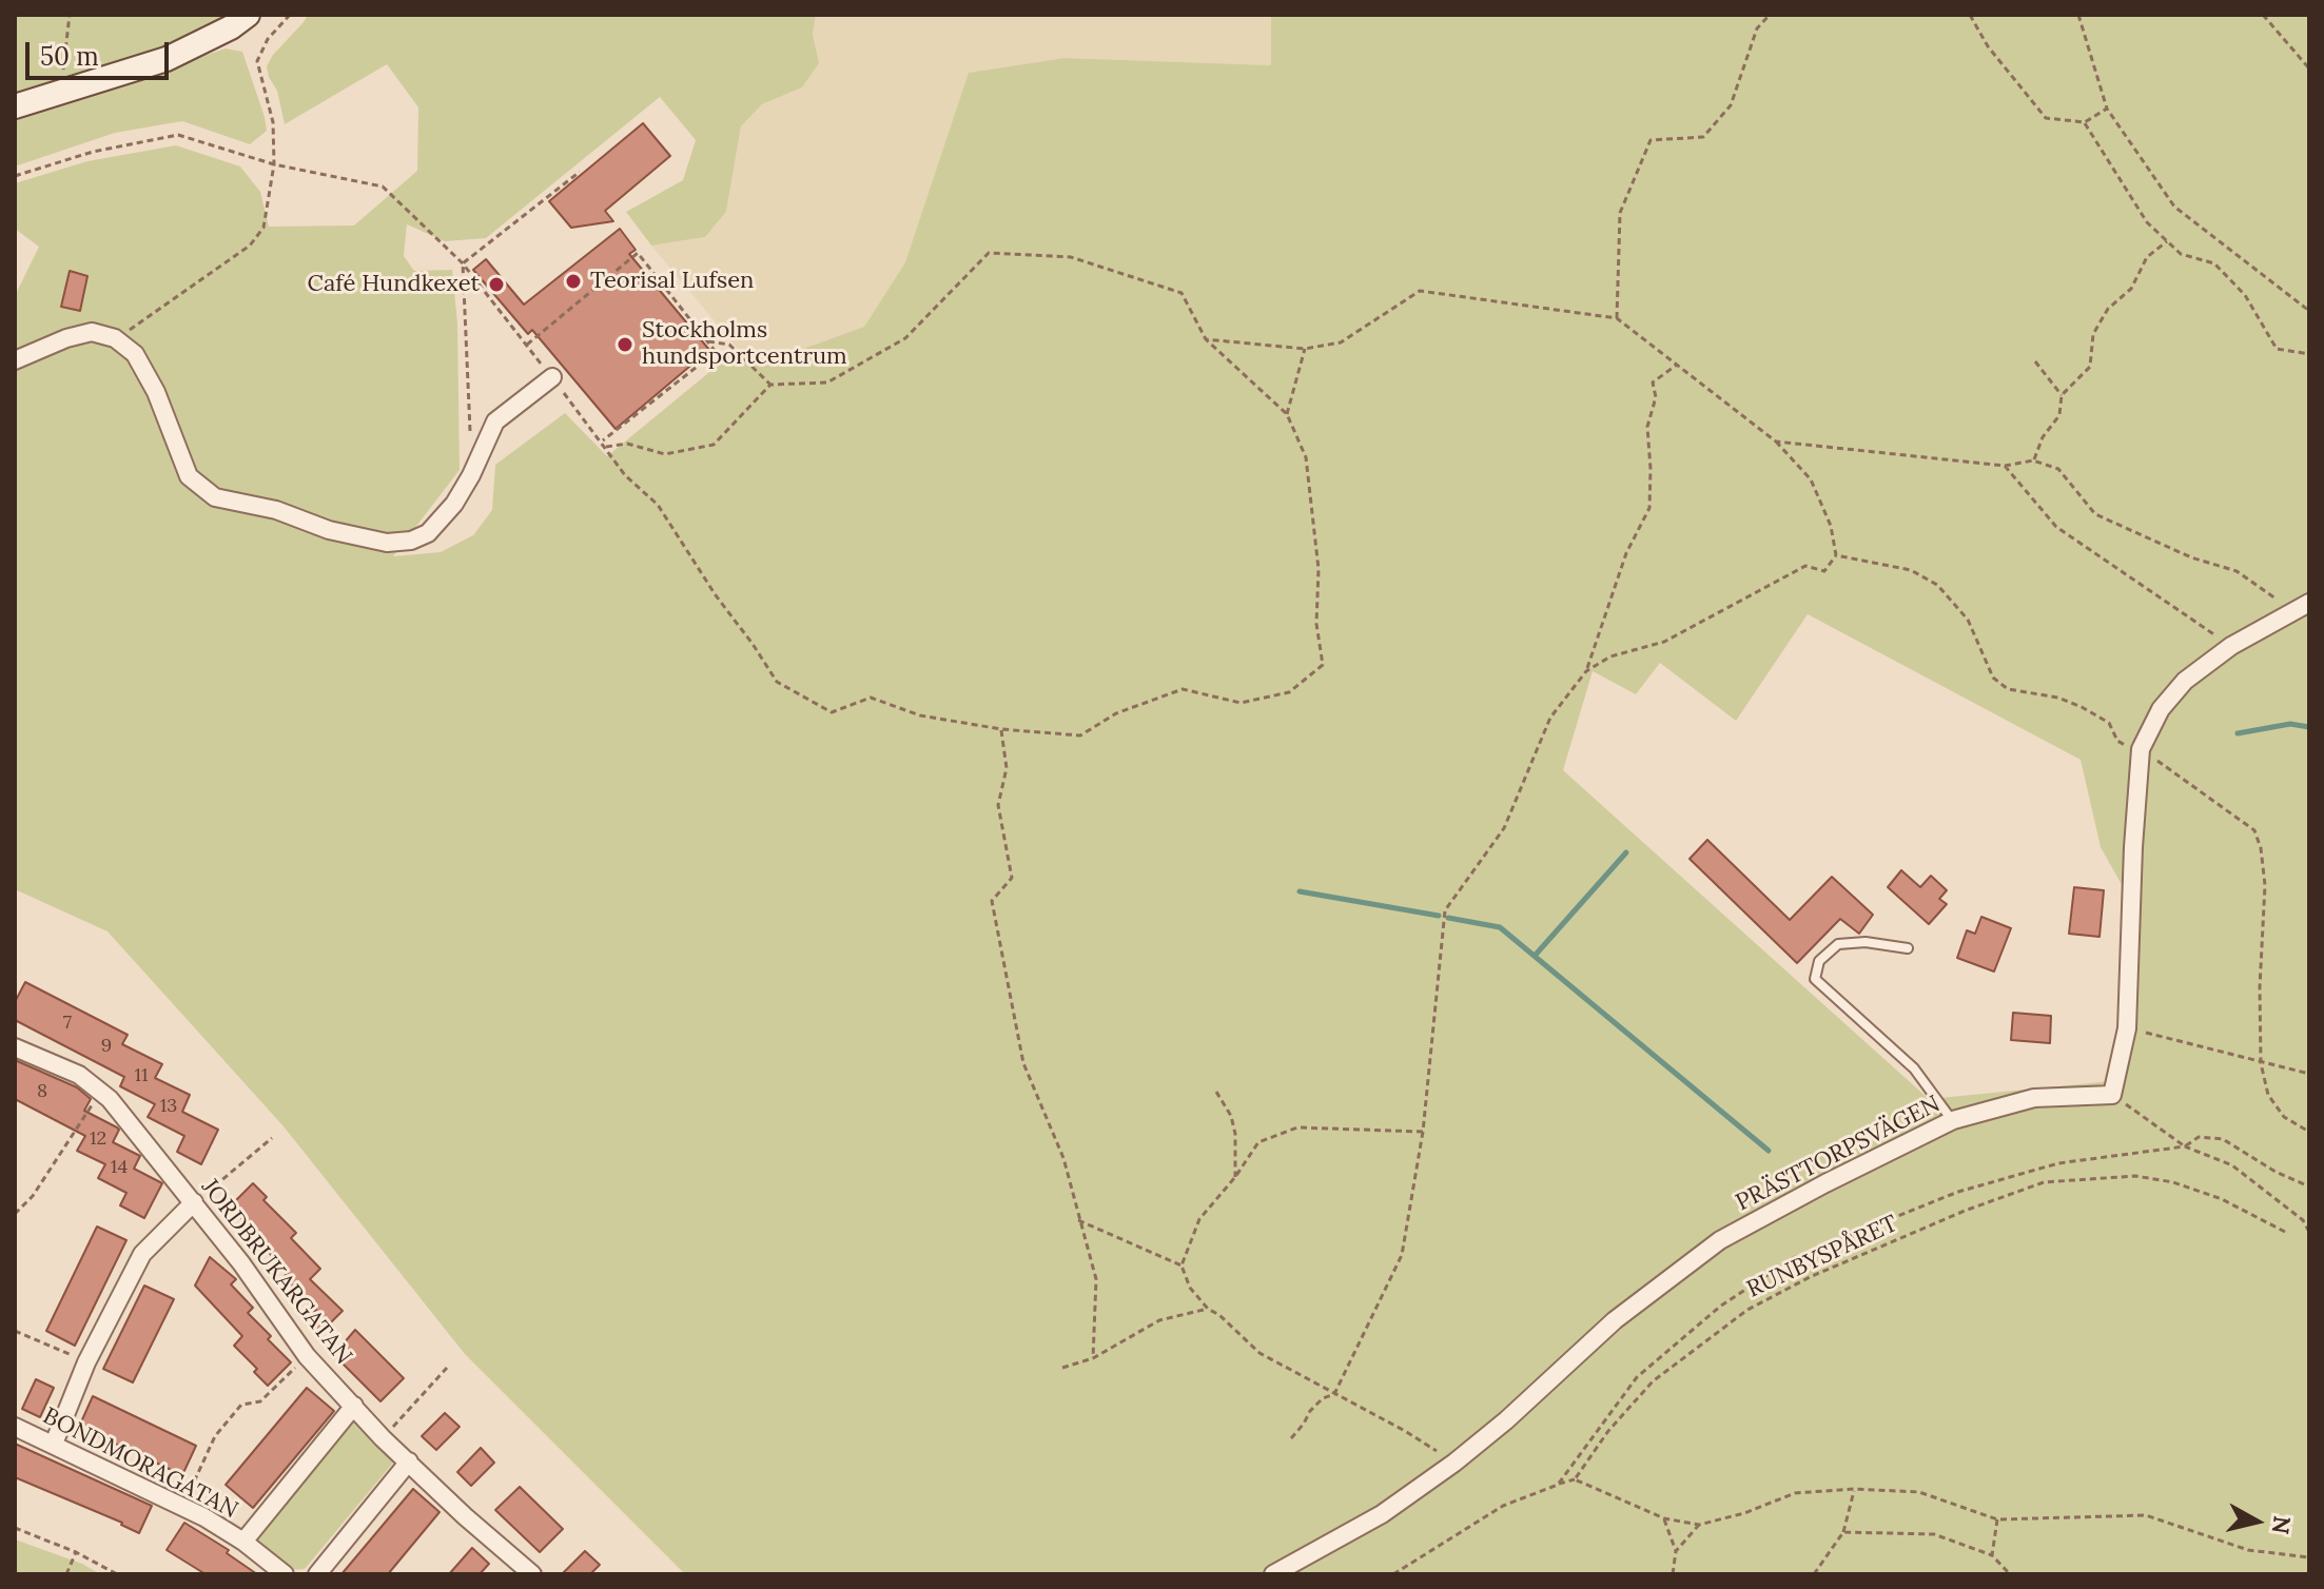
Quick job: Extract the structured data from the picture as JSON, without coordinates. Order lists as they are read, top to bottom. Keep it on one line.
{"streets":{"street":["PRÄSTTORPSVÄGEN","JORDBRUKARGATAN","BONDMORAGATAN"],"path":["RUNBYSPÅRET"]},"places":["Teorisal Lufsen","Café Hundkexet","Stockholms hundsportcentrum"],"house_numbers":["7","9","11","8","13","12","14"],"scale_bar":"50 m","north":"right"}
